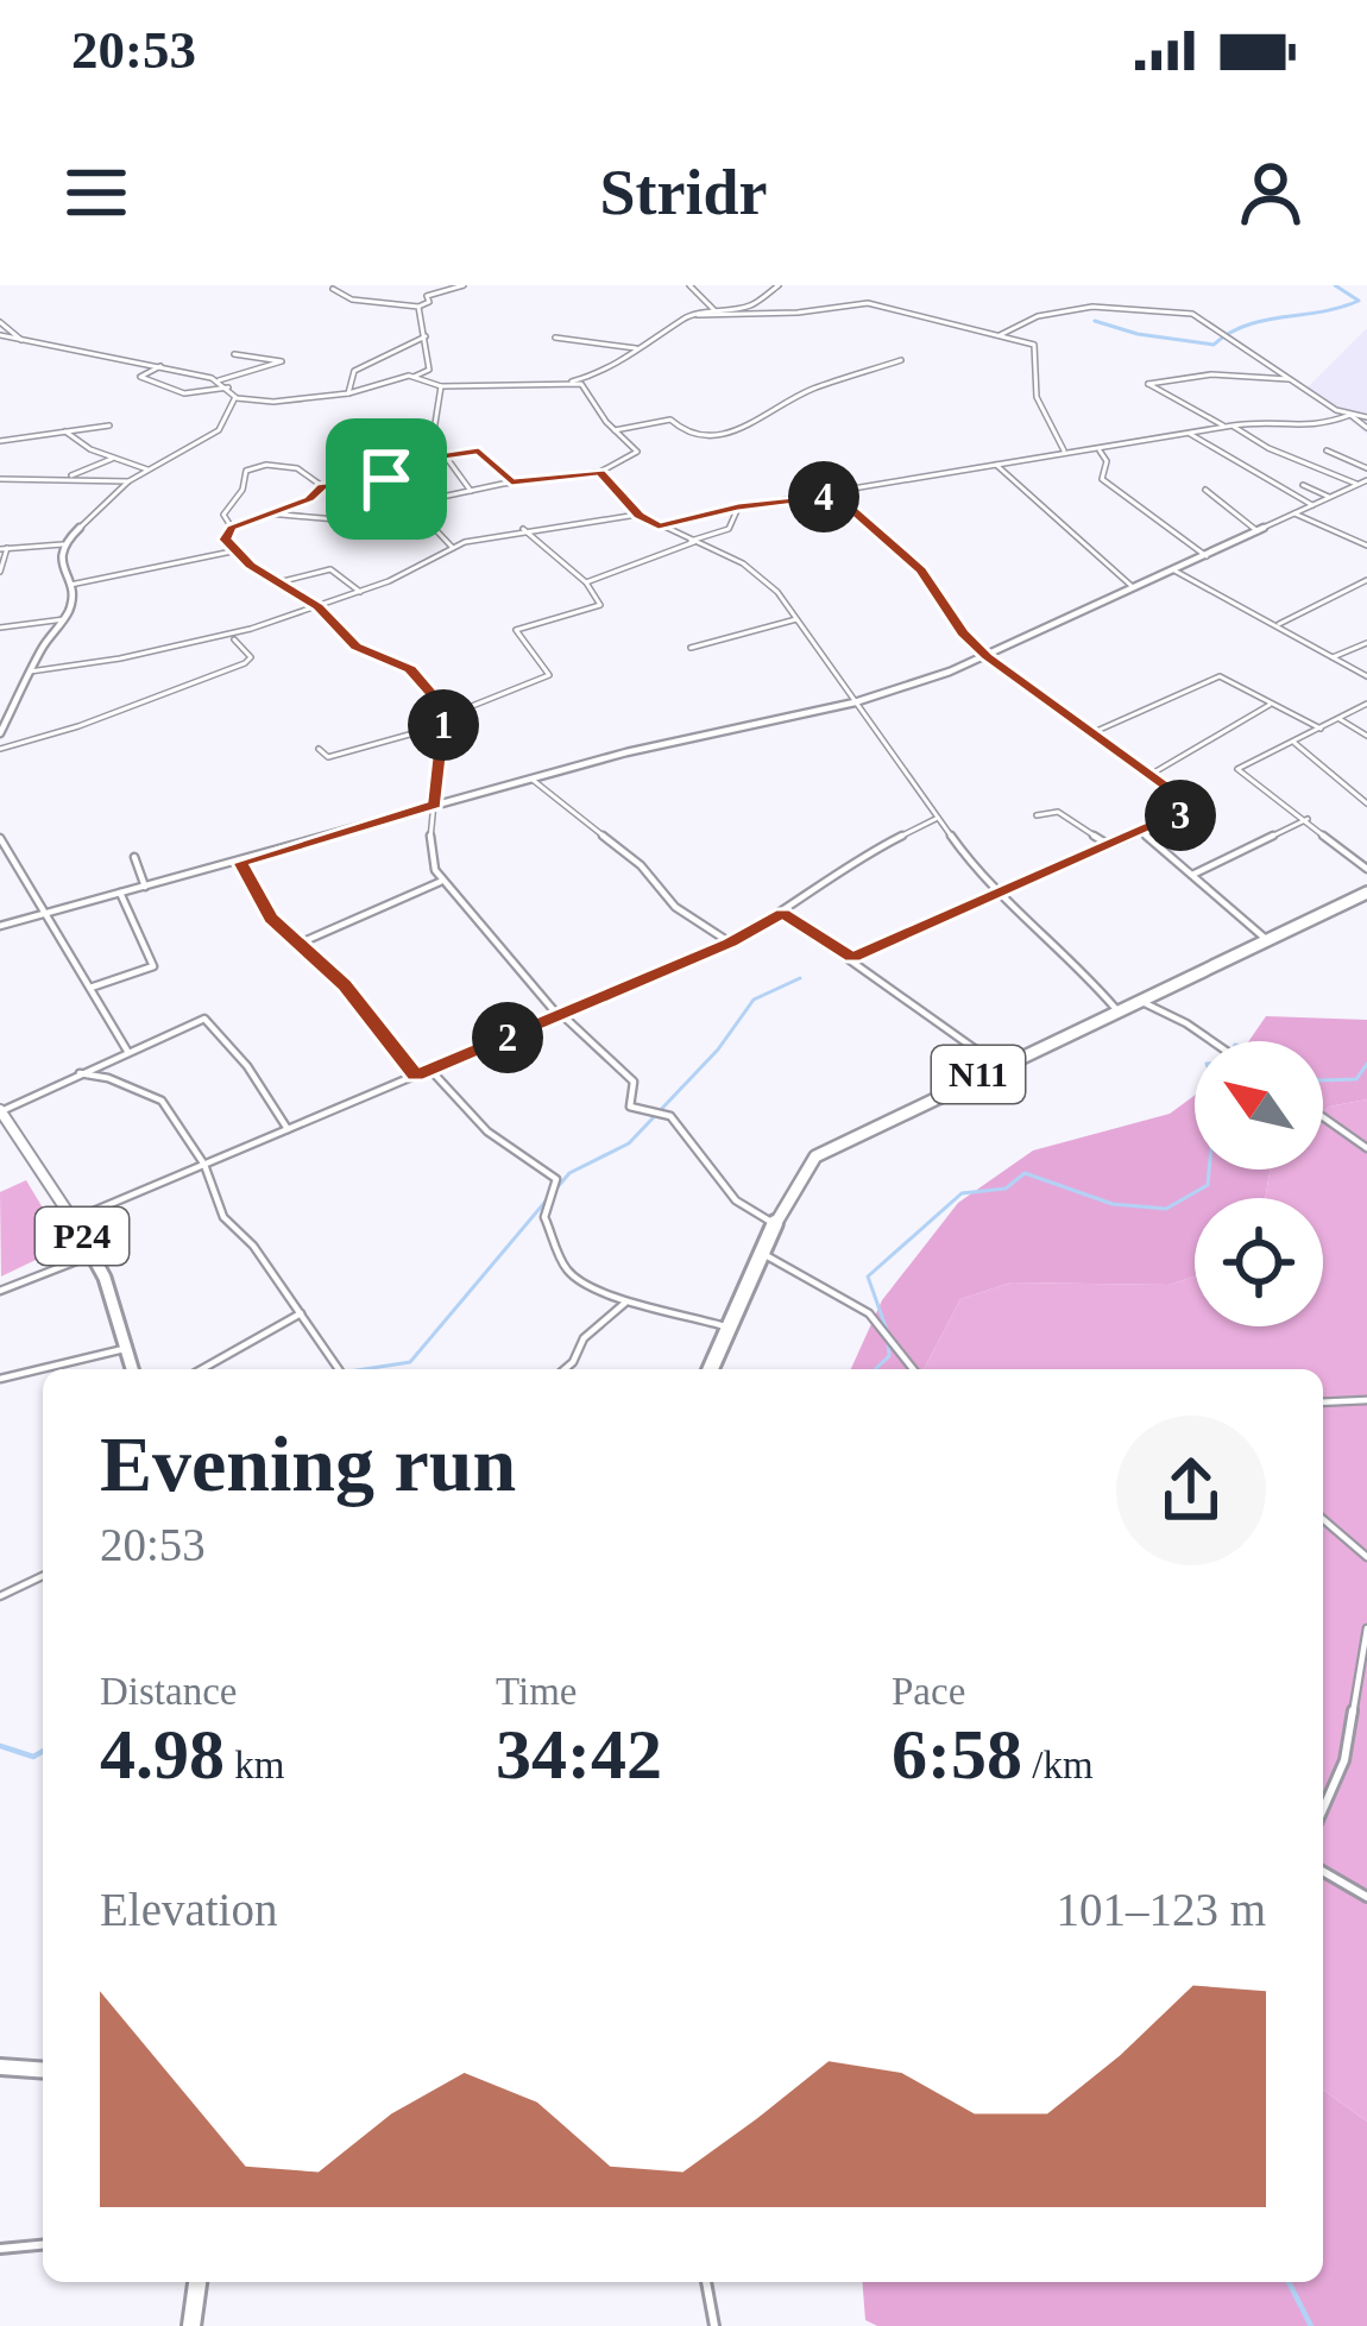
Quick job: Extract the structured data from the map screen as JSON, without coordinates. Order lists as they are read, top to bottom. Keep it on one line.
{"streets":{"highway":["N11"],"main road":["P24"]},"north":"top left","page":{"status":"20:53","header":"Stridr","pins":["4","1","3","2"],"heading":["Evening run","20:53"],"stats":[["Distance","4.98 km"],["Time","34:42"],["Pace","6:58 /km"]],"chart":["Elevation","101–123 m"]}}
